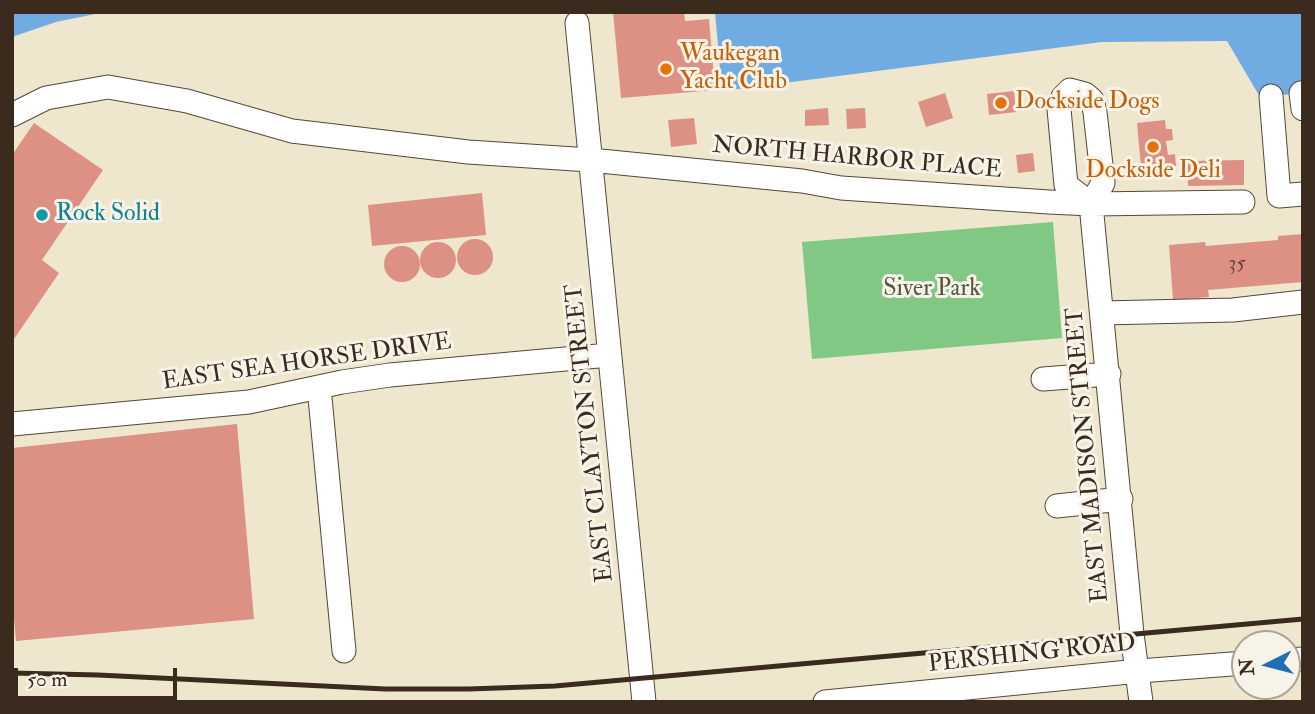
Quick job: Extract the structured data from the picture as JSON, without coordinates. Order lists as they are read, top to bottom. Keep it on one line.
{"streets":{"street":["NORTH HARBOR PLACE","EAST SEA HORSE DRIVE","EAST CLAYTON STREET","EAST MADISON STREET","PERSHING ROAD"]},"crossings":[["NORTH HARBOR PLACE","EAST CLAYTON STREET"],["NORTH HARBOR PLACE","EAST MADISON STREET"],["EAST SEA HORSE DRIVE","EAST CLAYTON STREET"],["EAST MADISON STREET","PERSHING ROAD"]],"parks":["Siver Park"],"places":["Waukegan Yacht Club","Dockside Dogs","Dockside Deli","Rock Solid"],"house_numbers":["35"],"scale_bar":"50 m","north":"left"}
